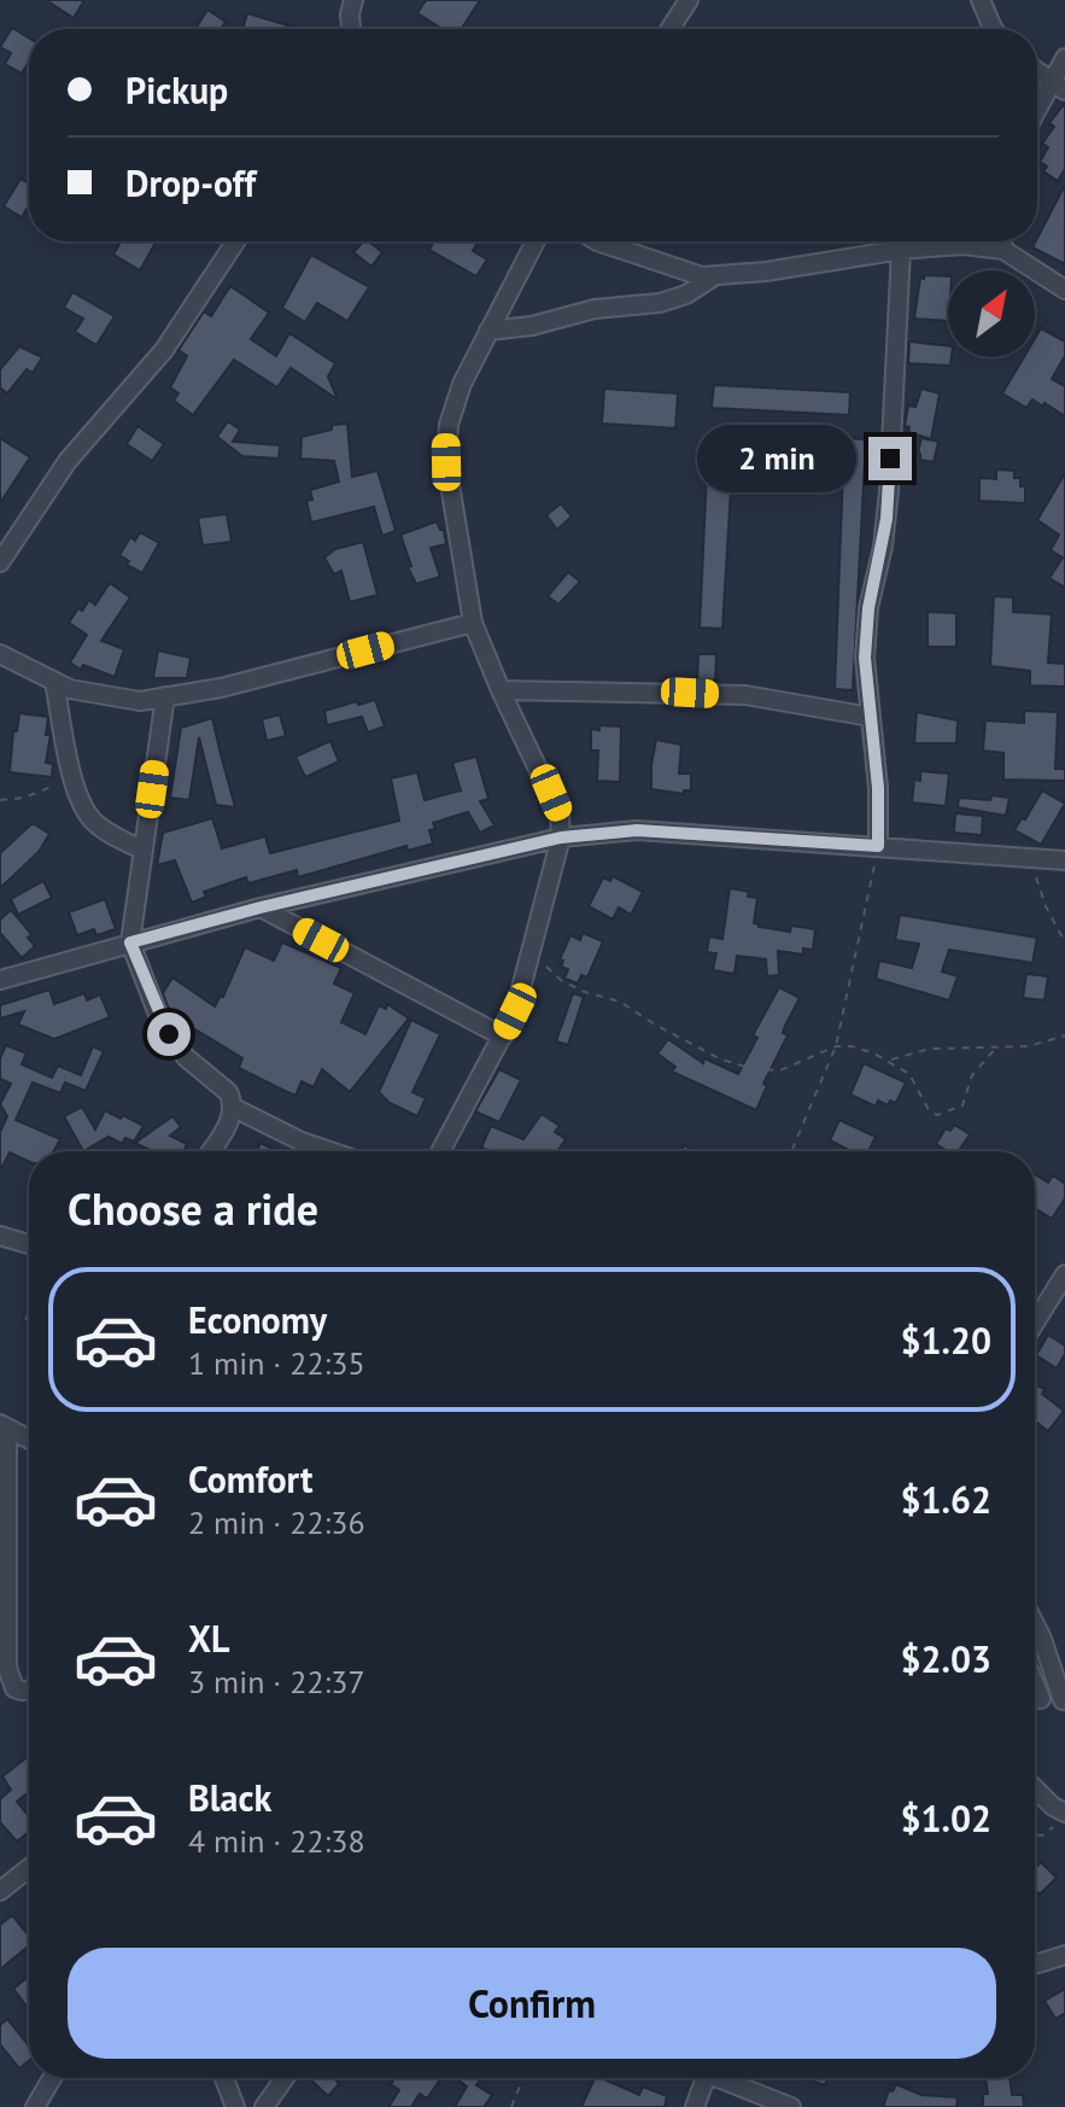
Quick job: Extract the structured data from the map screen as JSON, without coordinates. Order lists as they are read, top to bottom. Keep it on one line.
{"north":"top right","page":{"banner":["Pickup","Drop-off"],"bubble":"2 min","heading":"Choose a ride","list":[{"name":"Economy","note":"1 min · 22:35","value":"$1.20"},{"name":"Comfort","note":"2 min · 22:36","value":"$1.62"},{"name":"XL","note":"3 min · 22:37","value":"$2.03"},{"name":"Black","note":"4 min · 22:38","value":"$1.02"}],"buttons":"Confirm"}}
